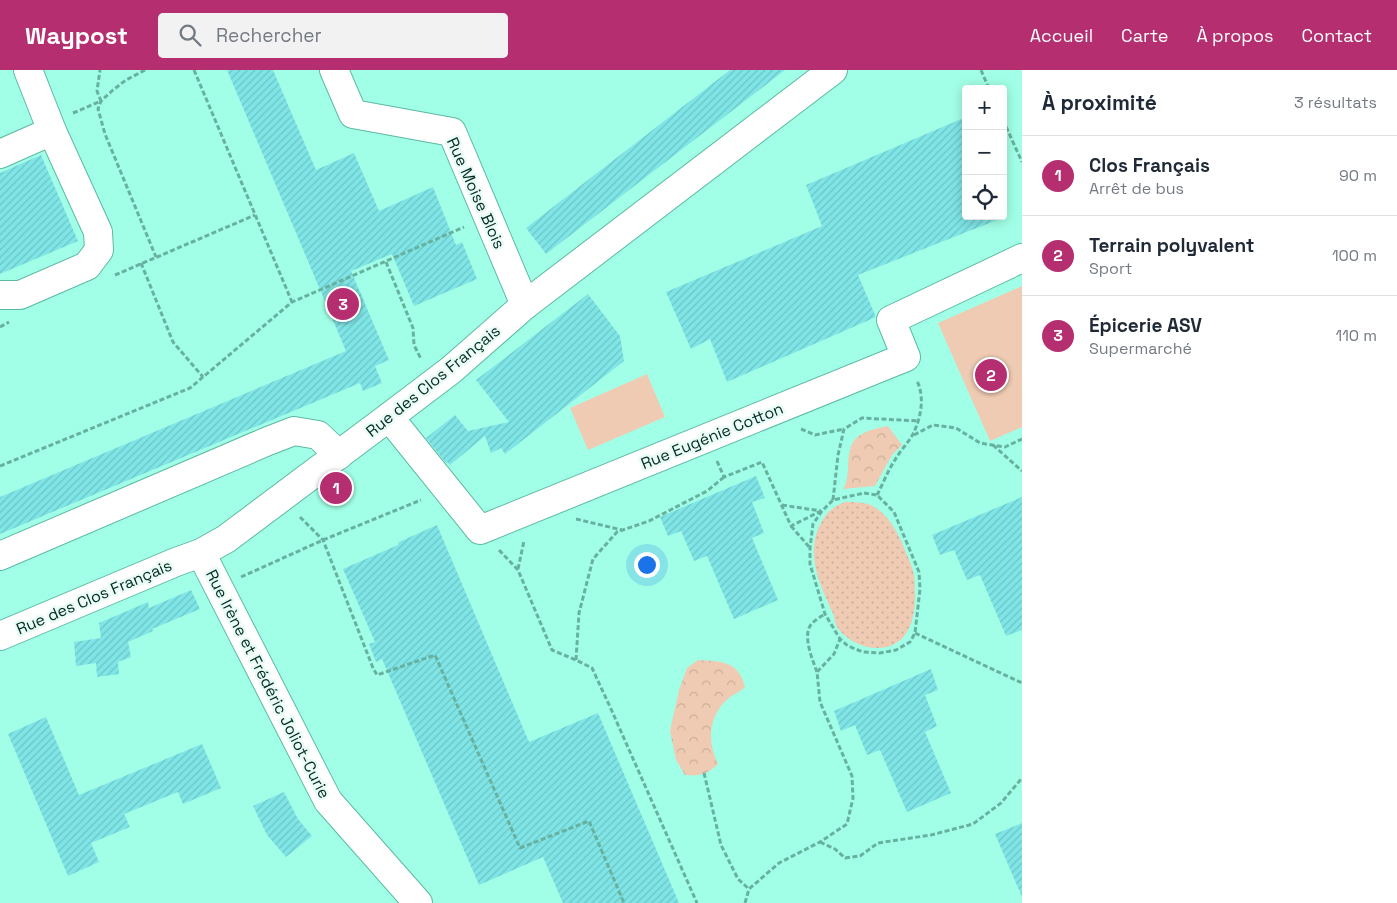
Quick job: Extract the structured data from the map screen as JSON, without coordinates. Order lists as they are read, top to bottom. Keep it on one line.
{"streets":{"street":["Rue Moise Blois","Rue des Clos Français","Rue Eugénie Cotton","Rue Irène et Frédéric Joliot-Curie"]},"crossings":[["Rue Moise Blois","Rue des Clos Français"],["Rue des Clos Français","Rue Irène et Frédéric Joliot-Curie"]],"page":{"header":"Waypost","search":"Rechercher","nav":["Accueil","Carte","À propos","Contact"],"heading":["À proximité","3 résultats"],"map_buttons":["+","−"],"list":[{"mark":"1","name":"Clos Français","note":"Arrêt de bus","value":"90 m"},{"mark":"2","name":"Terrain polyvalent","note":"Sport","value":"100 m"},{"mark":"3","name":"Épicerie ASV","note":"Supermarché","value":"110 m"}],"pins":["3","2","1"]}}
